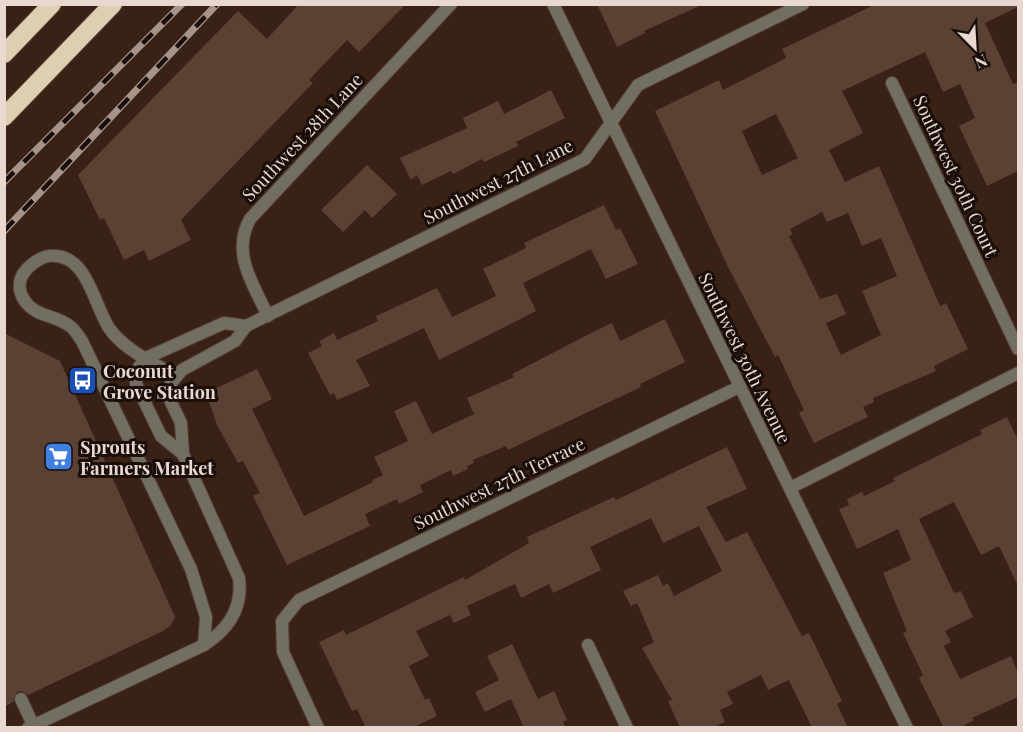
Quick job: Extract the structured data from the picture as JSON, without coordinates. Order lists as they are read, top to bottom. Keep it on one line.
{"streets":{"street":["Southwest 28th Lane","Southwest 30th Court","Southwest 27th Lane","Southwest 30th Avenue","Southwest 27th Terrace"]},"crossings":[["Southwest 28th Lane","Southwest 27th Lane"],["Southwest 27th Lane","Southwest 30th Avenue"],["Southwest 30th Avenue","Southwest 27th Terrace"]],"places":{"bus stop":["Coconut Grove Station"],"supermarket":["Sprouts Farmers Market"]},"north":"bottom right"}
